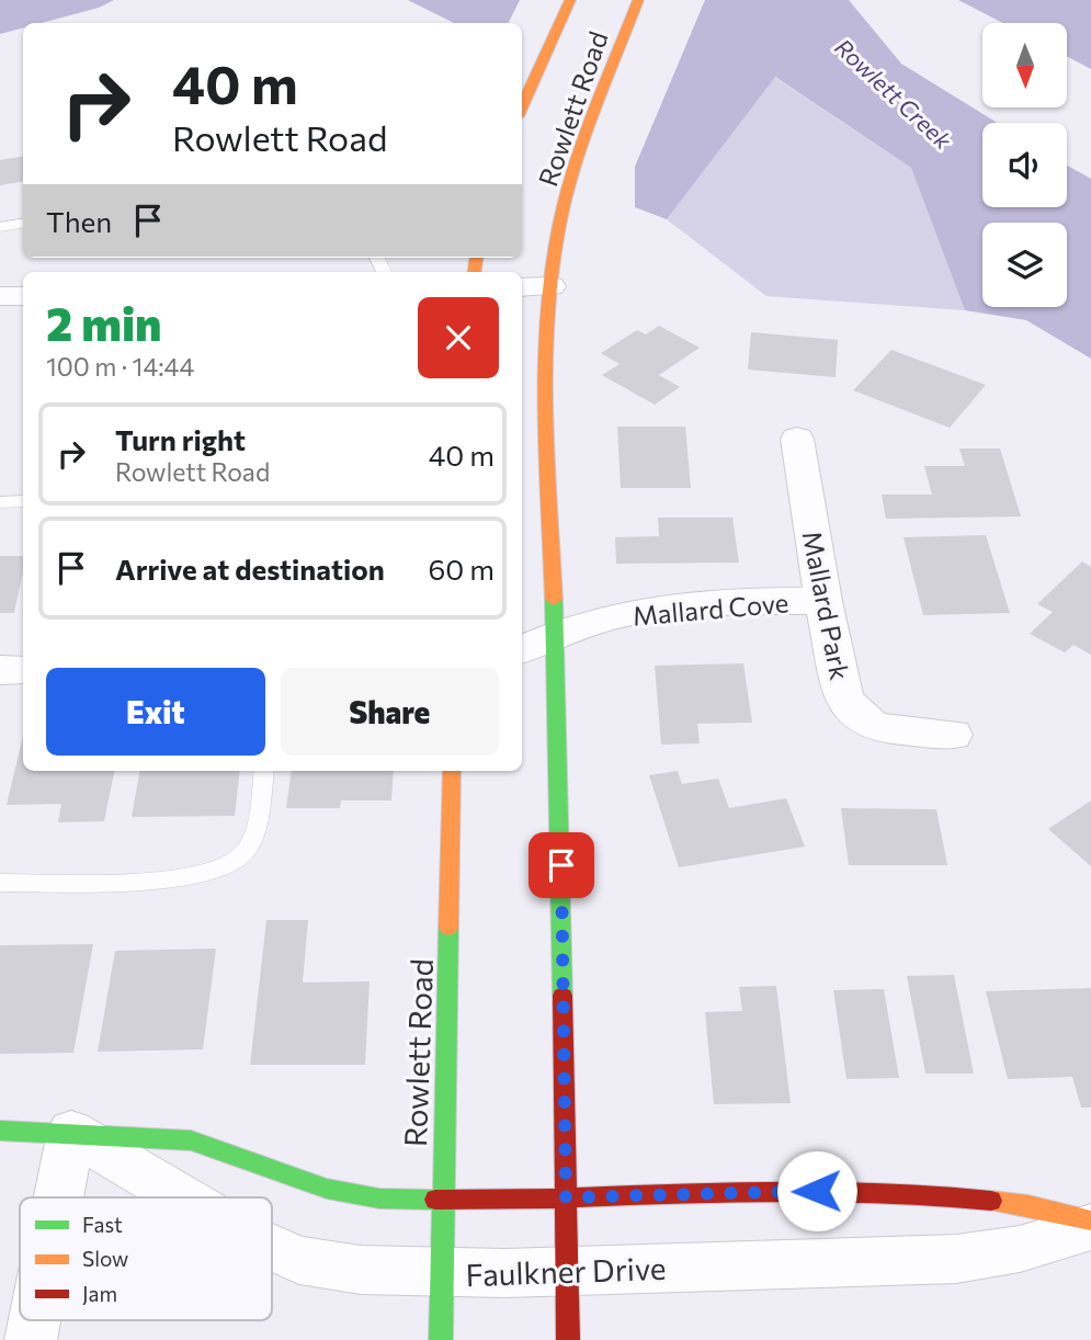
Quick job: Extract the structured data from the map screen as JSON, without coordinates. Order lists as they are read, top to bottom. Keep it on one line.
{"streets":{"main road":["Rowlett Road","Faulkner Drive"],"street":["Mallard Park","Mallard Cove"]},"crossings":[["Rowlett Road","Mallard Cove"],["Rowlett Road","Faulkner Drive"],["Mallard Park","Mallard Cove"]],"water":["Rowlett Creek"],"legend":["Fast","Slow","Jam"],"north":"bottom","page":{"turn":["40 m","Rowlett Road"],"then":"Then","heading":["2 min","100 m · 14:44"],"list":[{"name":"Turn right","note":"Rowlett Road","value":"40 m"},{"name":"Arrive at destination","value":"60 m"}],"buttons":["Exit","Share"]}}
